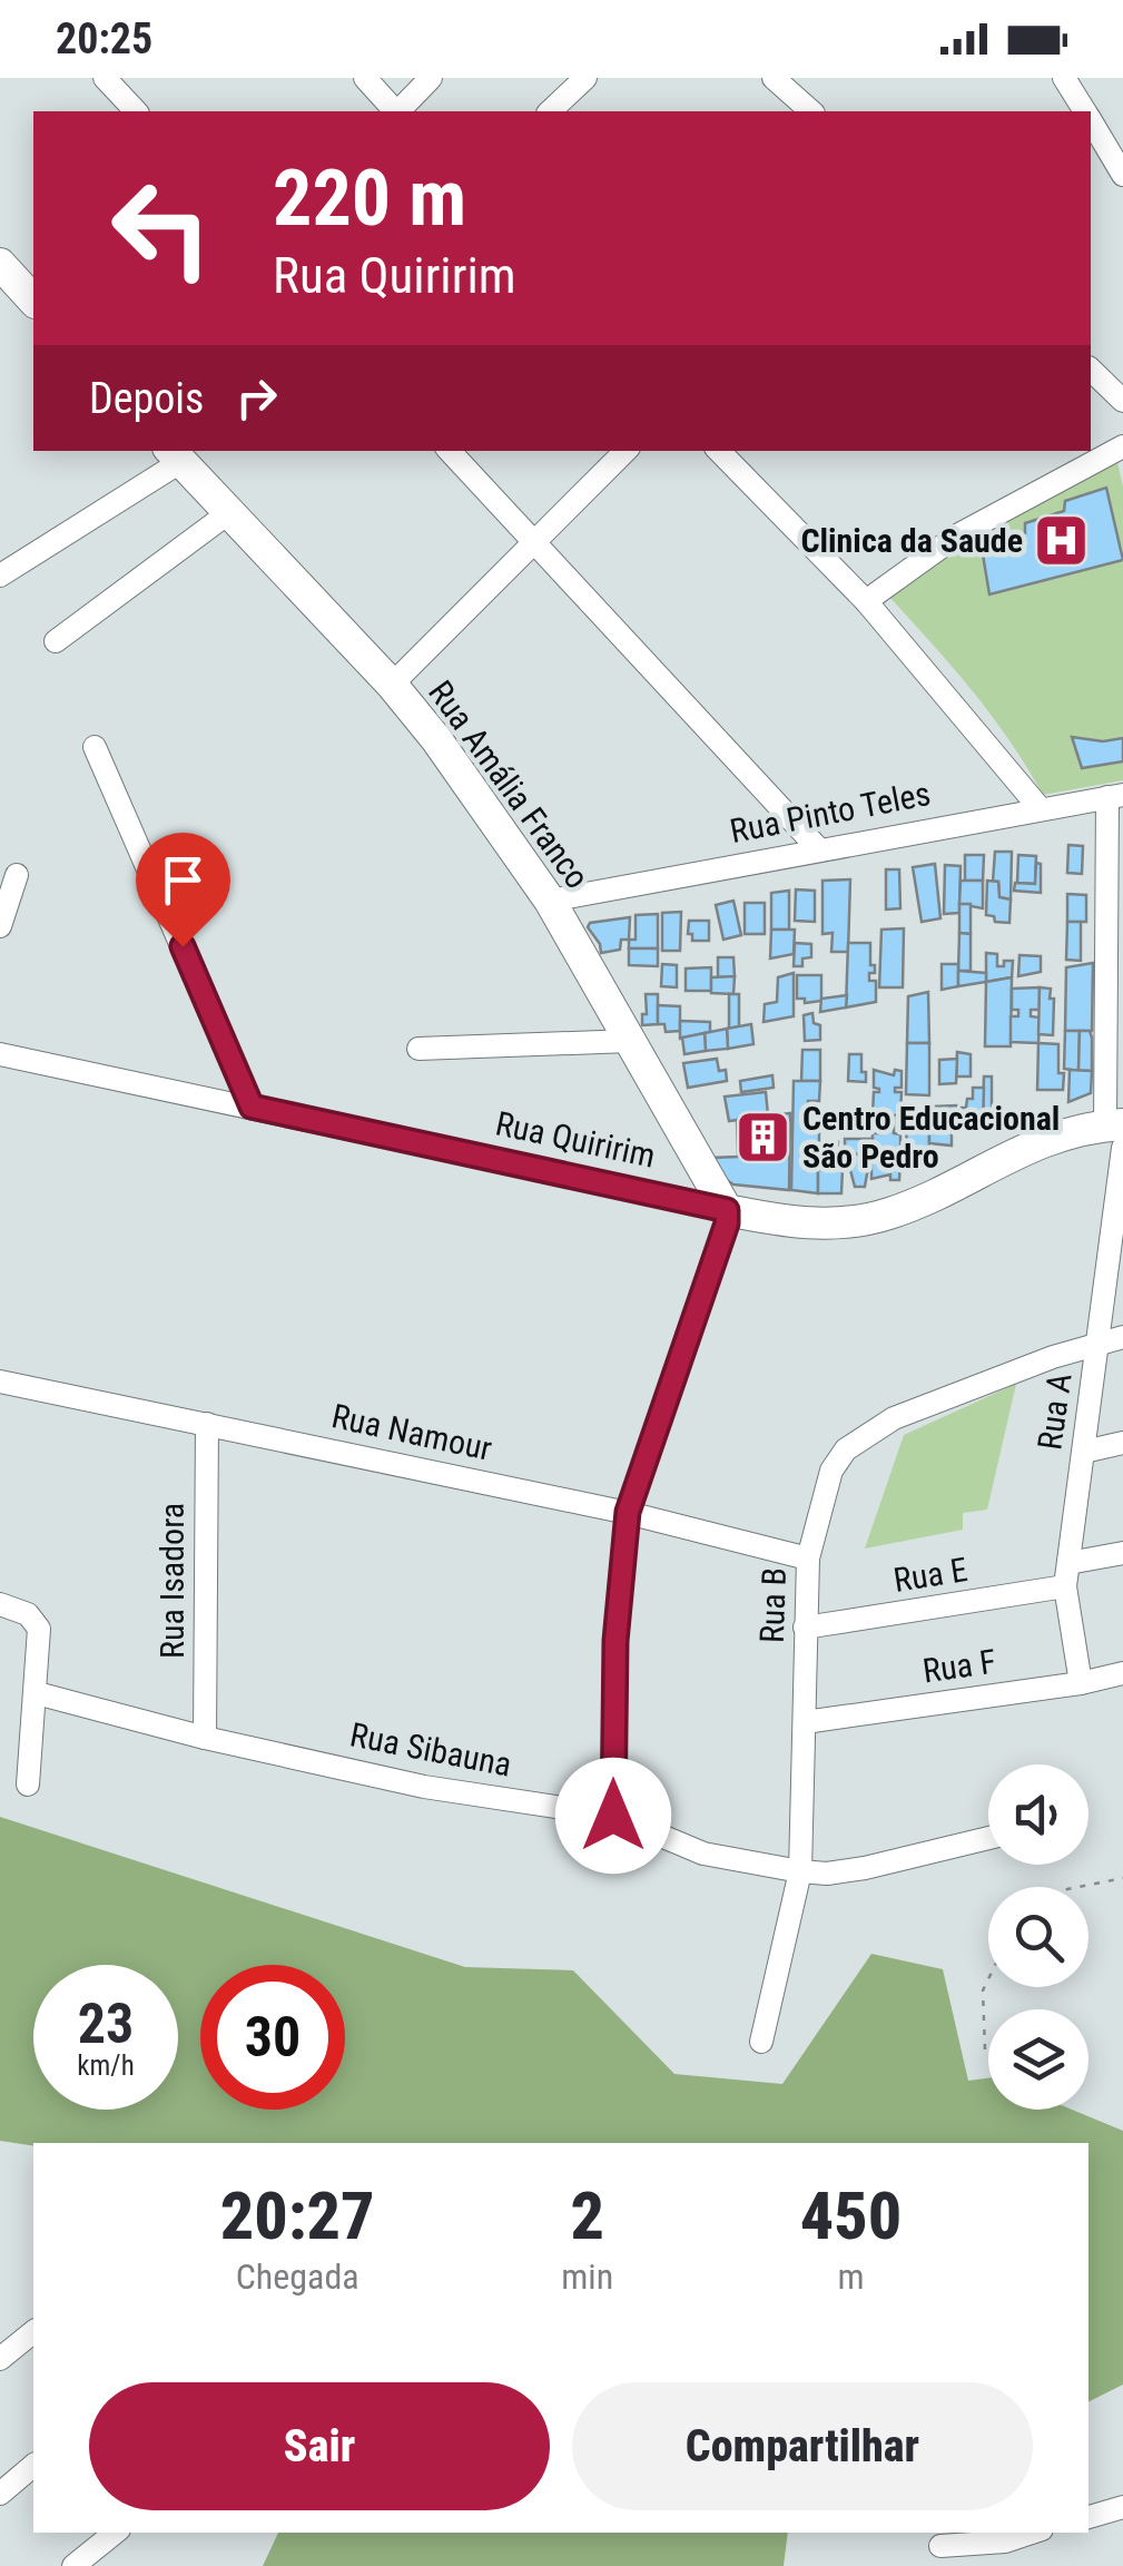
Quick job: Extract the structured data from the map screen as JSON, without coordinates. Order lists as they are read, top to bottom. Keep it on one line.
{"streets":{"main road":["Rua Amália Franco","Rua Quiririm"],"street":["Rua Pinto Teles","Rua A","Rua Namour","Rua E","Rua Isadora","Rua B","Rua F","Rua Sibauna"]},"crossings":[["Rua Amália Franco","Rua Pinto Teles"],["Rua Amália Franco","Rua Quiririm"],["Rua Pinto Teles","Rua A"],["Rua Quiririm","Rua A"],["Rua A","Rua E"],["Rua A","Rua B"],["Rua A","Rua F"],["Rua Namour","Rua Isadora"],["Rua Namour","Rua B"],["Rua E","Rua B"],["Rua Isadora","Rua Sibauna"],["Rua B","Rua F"],["Rua B","Rua Sibauna"]],"places":{"hospital":["Clinica da Saude"],"building":["Centro Educacional São Pedro"]},"page":{"status":"20:25","turn":["220 m","Rua Quiririm"],"then":"Depois","speed":"23 km/h","limit":"30","eta":["20:27","Chegada","2","min","450","m"],"buttons":["Sair","Compartilhar"]}}
